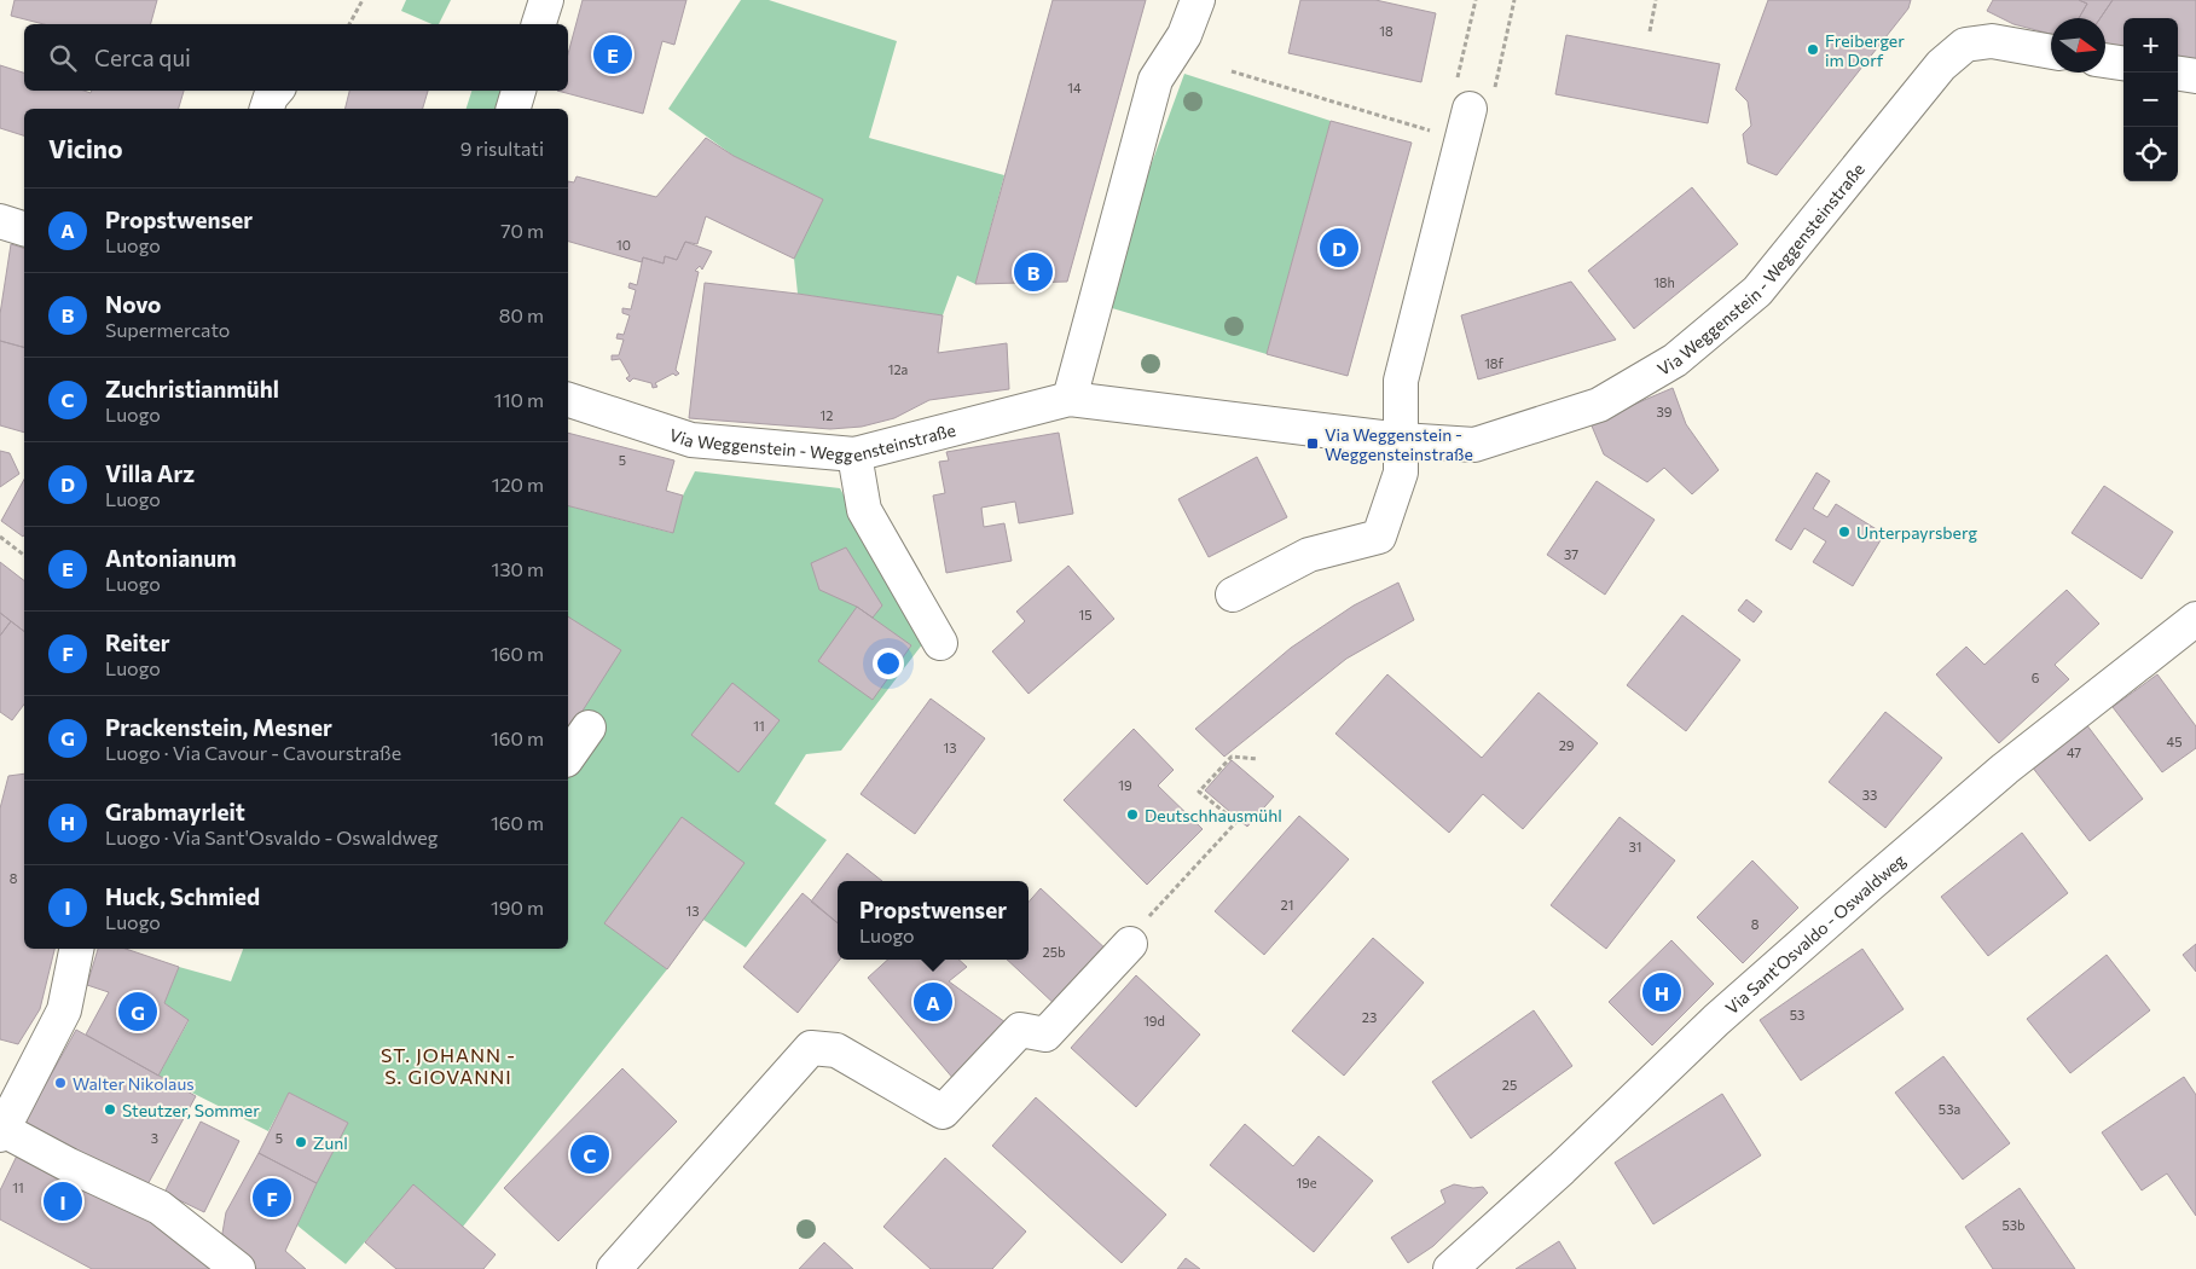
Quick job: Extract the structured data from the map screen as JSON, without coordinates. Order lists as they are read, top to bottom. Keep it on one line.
{"streets":{"street":["Via Weggenstein - Weggensteinstraße","Via Sant'Osvaldo - Oswaldweg"]},"districts":["ST. JOHANN - S. GIOVANNI"],"places":{"other":["Freiberger im Dorf","Unterpayrsberg","Deutschhausmühl","Walter Nikolaus","Steutzer, Sommer","Zunl"],"transit":["Via Weggenstein - Weggensteinstraße"]},"house_numbers":["18","14","10","18h","18f","12a","39","12","5","37","15","6","11","45","29","13","47","19","33","31","8","21","13","8","25b","53","23","19d","25","53a","3","5","19e","11","53b"],"north":"right","page":{"map_buttons":["+","−"],"search":"Cerca qui","pins":["E","D","B","H","A","G","C","F","I"],"heading":["Vicino","9 risultati"],"list":[{"mark":"A","name":"Propstwenser","note":"Luogo","value":"70 m"},{"mark":"B","name":"Novo","note":"Supermercato","value":"80 m"},{"mark":"C","name":"Zuchristianmühl","note":"Luogo","value":"110 m"},{"mark":"D","name":"Villa Arz","note":"Luogo","value":"120 m"},{"mark":"E","name":"Antonianum","note":"Luogo","value":"130 m"},{"mark":"F","name":"Reiter","note":"Luogo","value":"160 m"},{"mark":"G","name":"Prackenstein, Mesner","note":"Luogo · Via Cavour - Cavourstraße","value":"160 m"},{"mark":"H","name":"Grabmayrleit","note":"Luogo · Via Sant'Osvaldo - Oswaldweg","value":"160 m"},{"mark":"I","name":"Huck, Schmied","note":"Luogo","value":"190 m"}],"popup":["Propstwenser","Luogo"]}}
